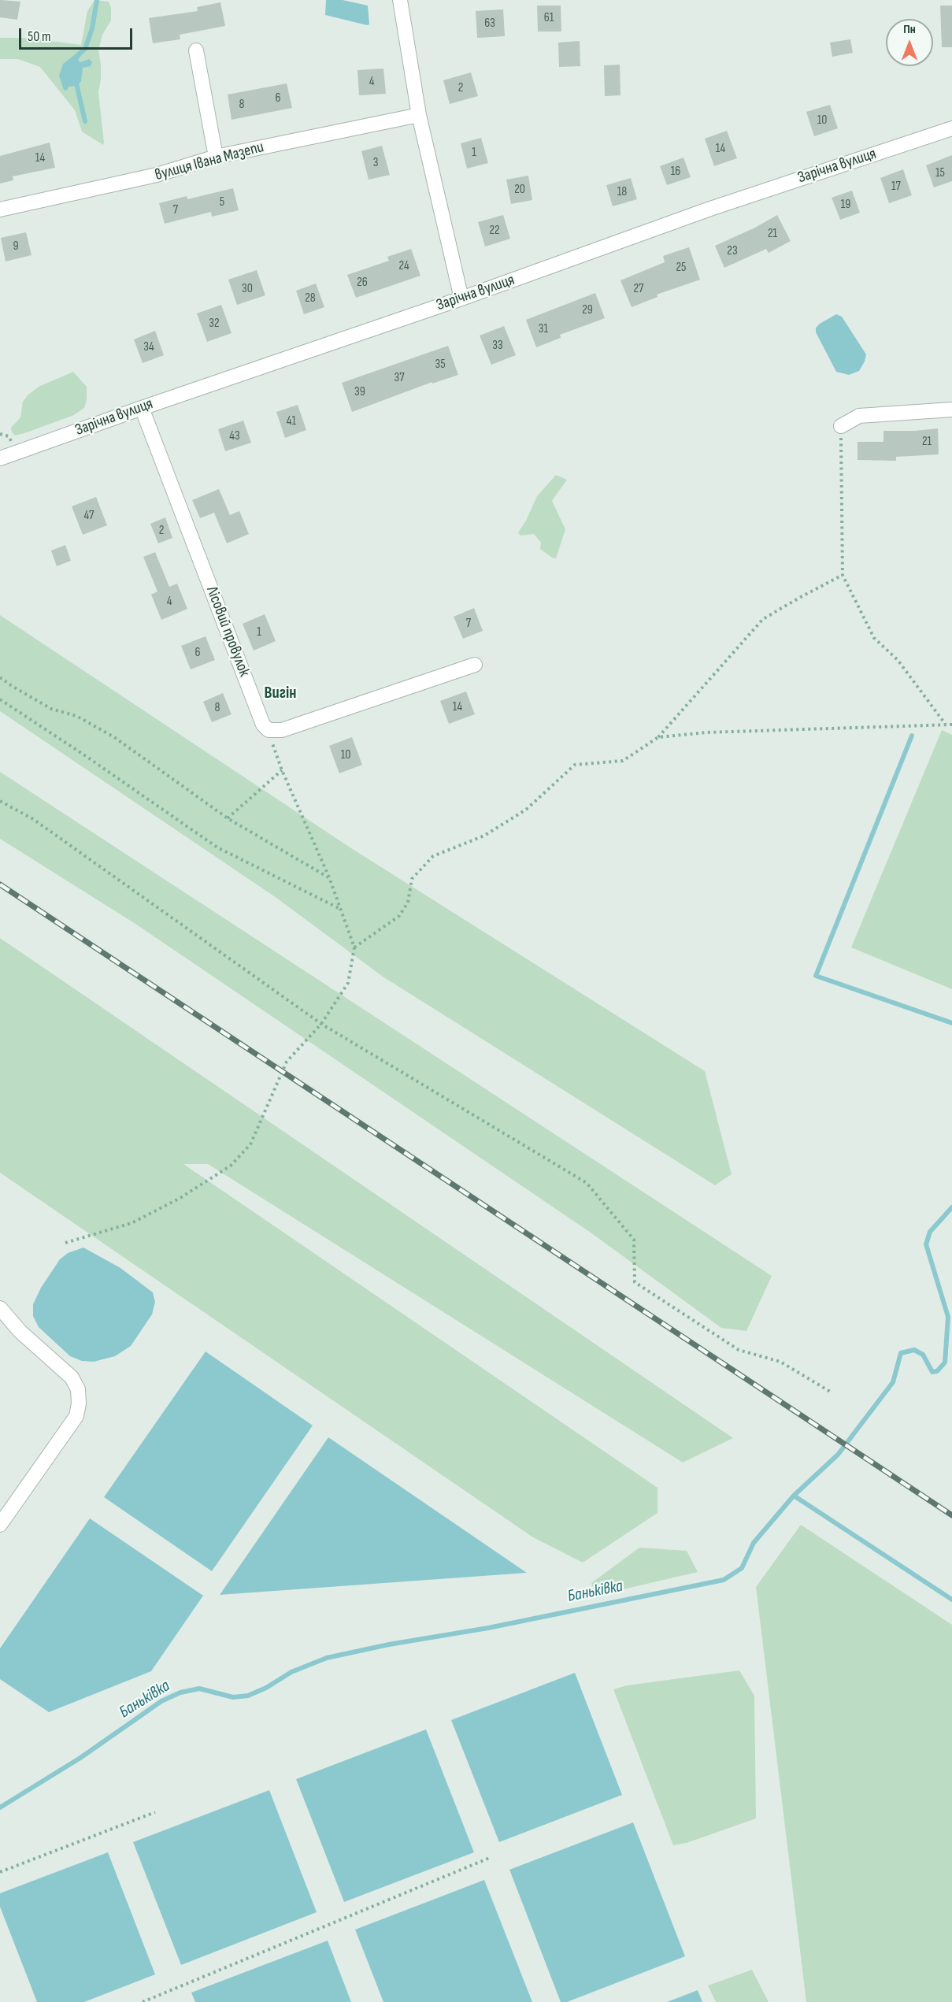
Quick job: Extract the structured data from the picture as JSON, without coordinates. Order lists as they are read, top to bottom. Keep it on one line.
{"streets":{"street":["вулиця Івана Мазепи","Зарічна вулиця","Лісовий провулок"]},"crossings":[["Зарічна вулиця","Лісовий провулок"]],"districts":["Вигін"],"water":["Баньківка"],"house_numbers":["61","63","4","2","6","8","10","14","1","14","3","16","15","17","20","18","5","19","7","22","21","9","23","24","25","26","30","27","28","29","32","31","33","34","35","37","39","41","43","21","47","2","4","7","1","6","14","8","10"],"scale_bar":"50 m","north":"top"}
